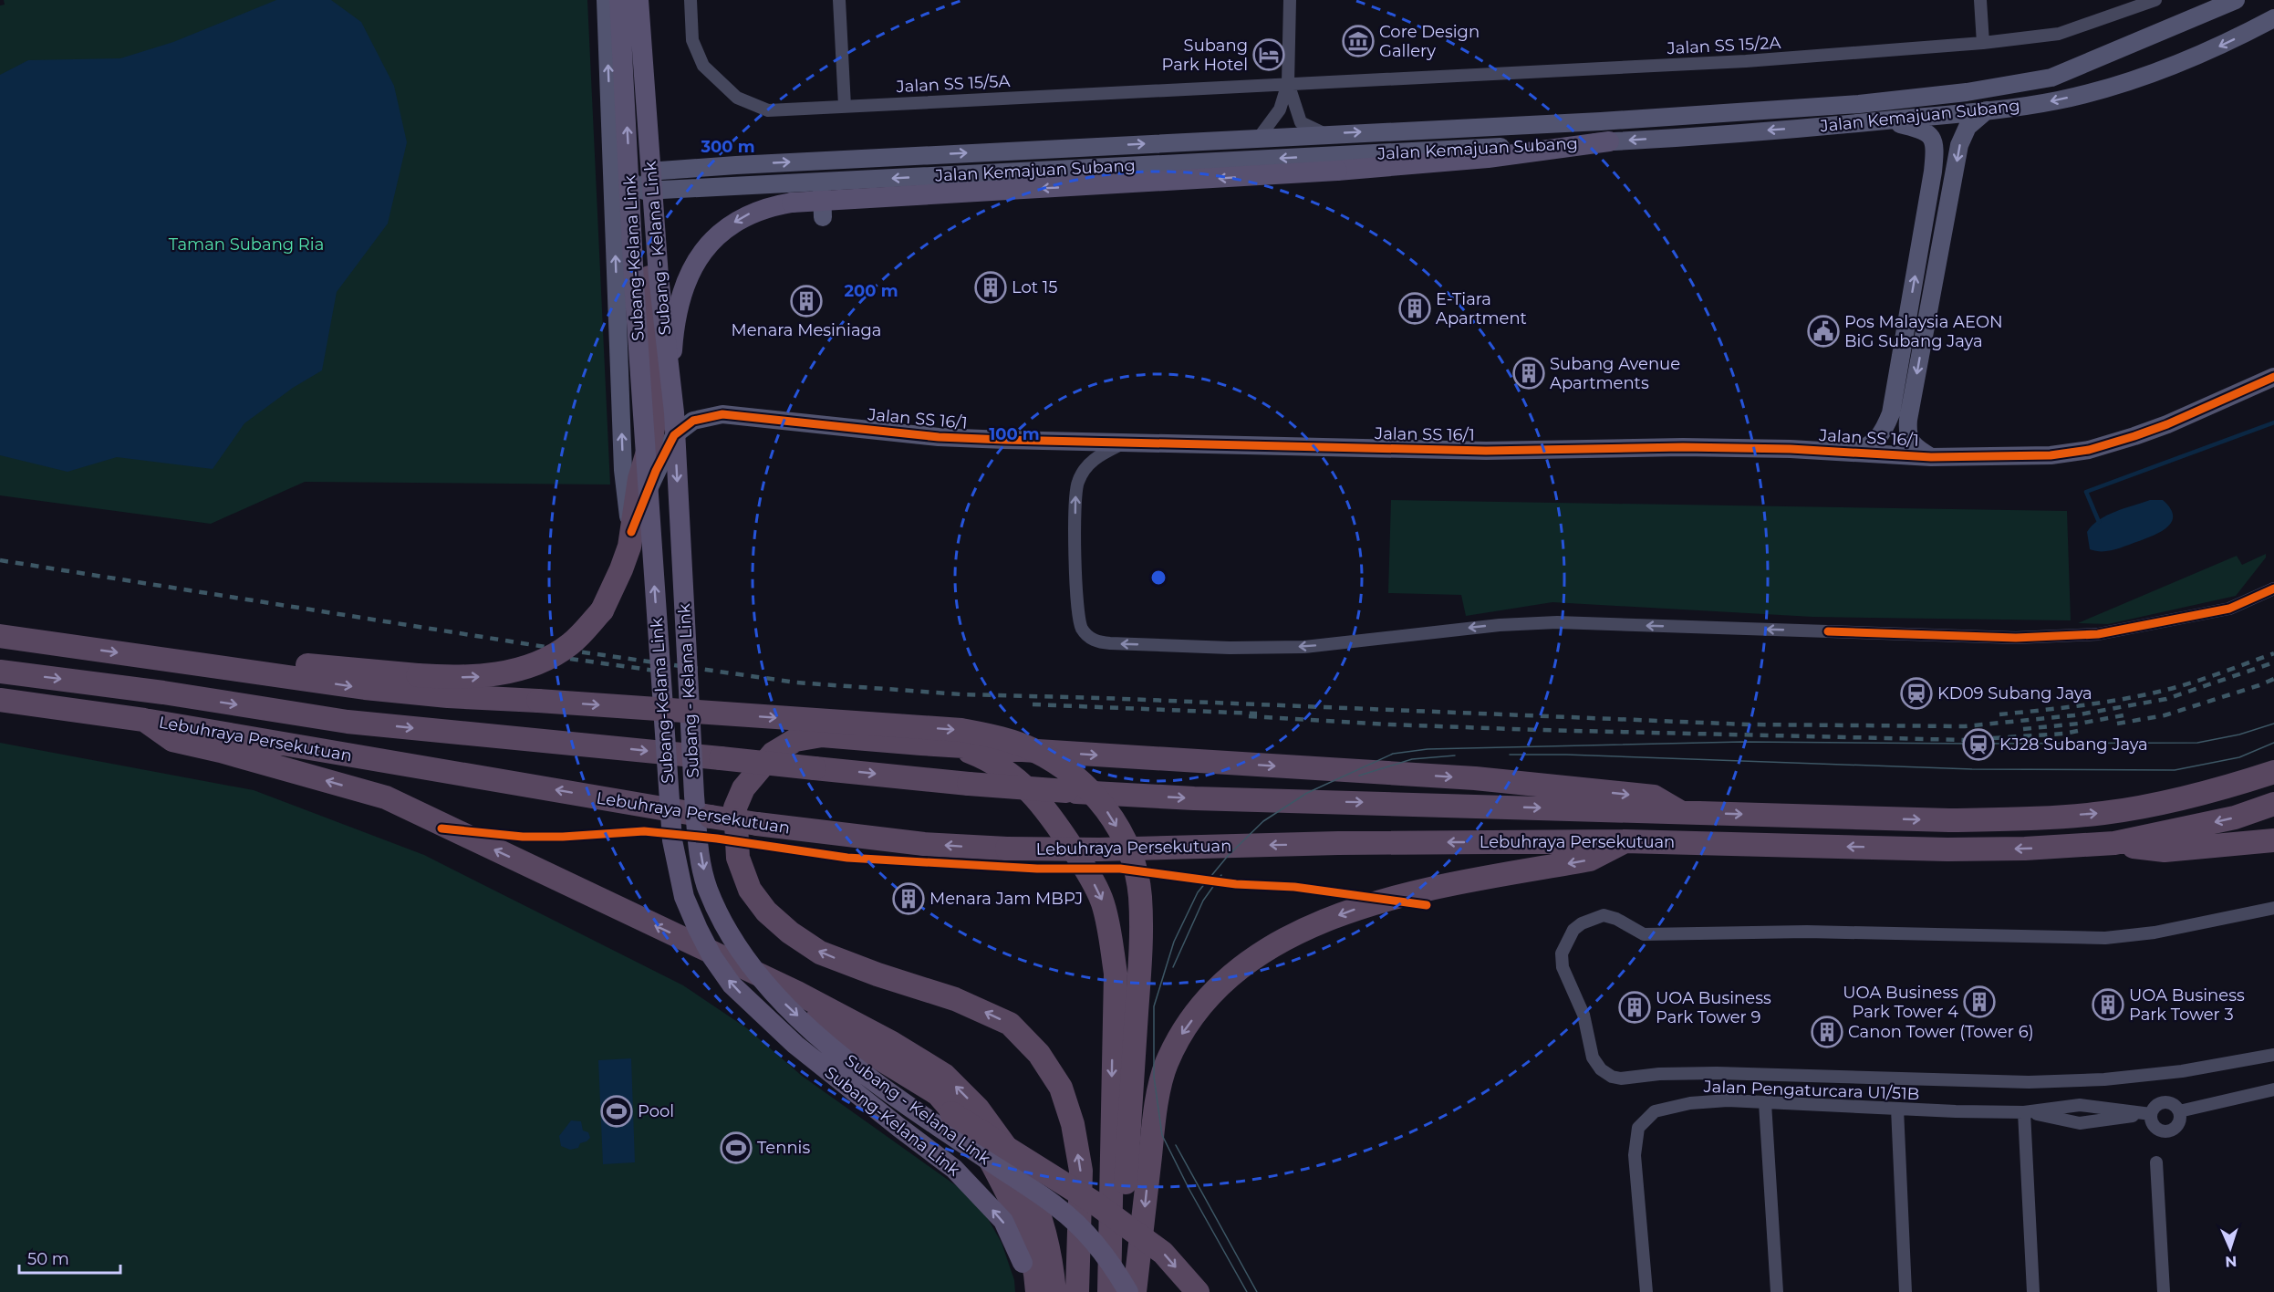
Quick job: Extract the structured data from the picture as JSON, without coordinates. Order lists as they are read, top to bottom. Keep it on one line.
{"streets":{"highway":["Lebuhraya Persekutuan"],"main road":["Jalan Kemajuan Subang","Subang - Kelana Link","Subang-Kelana Link","Jalan SS 16/1"],"street":["Jalan SS 15/2A","Jalan SS 15/5A","Jalan Pengaturcara U1/51B"]},"crossings":[["Jalan SS 15/2A","Jalan SS 15/5A"]],"one_way":["Subang - Kelana Link"],"parks":["Taman Subang Ria"],"places":{"museum":["Core Design Gallery"],"hotel":["Subang Park Hotel"],"building":["Lot 15","Menara Mesiniaga","E-Tiara Apartment","Subang Avenue Apartments","Menara Jam MBPJ","UOA Business Park Tower 4","UOA Business Park Tower 3","UOA Business Park Tower 9","Canon Tower (Tower 6)"],"public building":["Pos Malaysia AEON BiG Subang Jaya"],"station":["KD09 Subang Jaya","KJ28 Subang Jaya"],"sports":["Pool","Tennis"]},"scale_bar":"50 m","north":"bottom","rings":["300 m","200 m","100 m"]}
